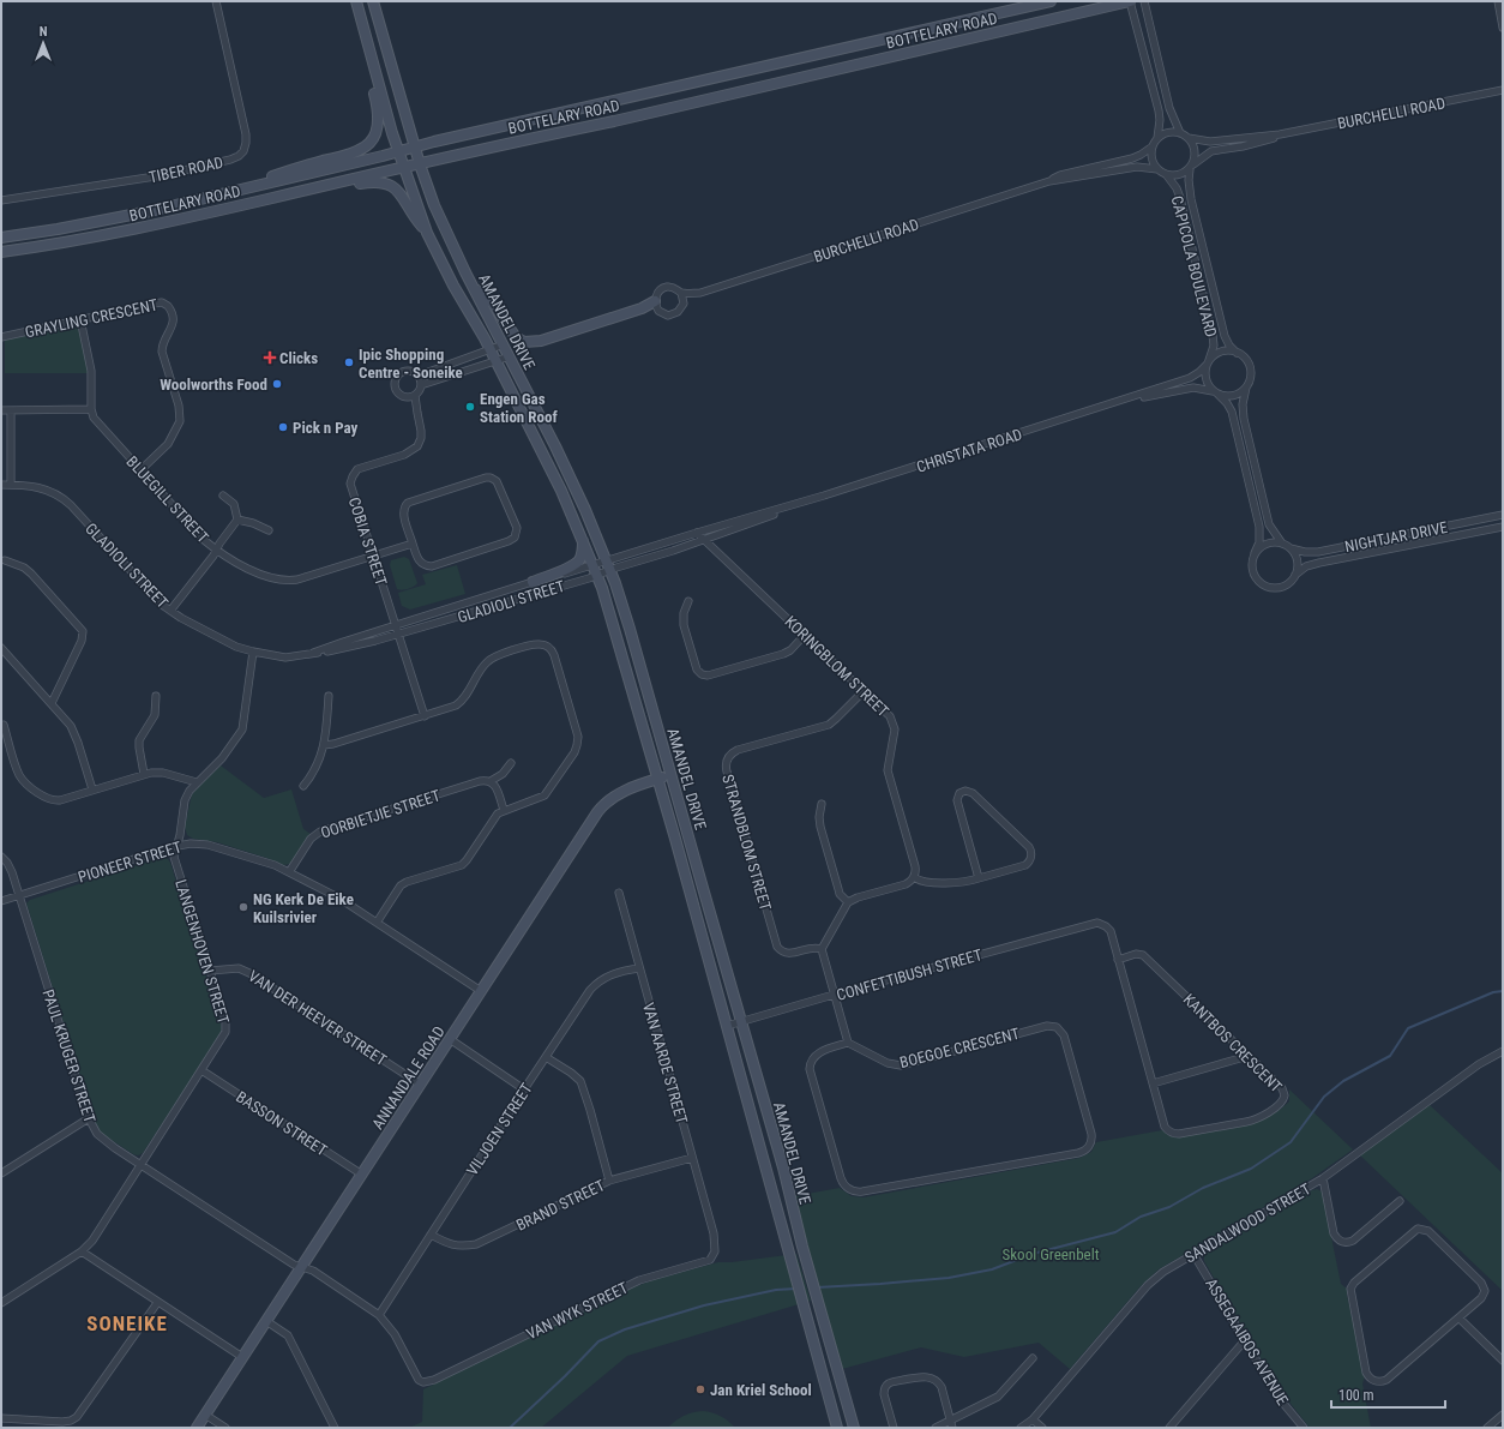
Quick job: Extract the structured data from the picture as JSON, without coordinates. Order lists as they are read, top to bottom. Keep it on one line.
{"streets":{"street":["BOTTELARY ROAD","BURCHELLI ROAD","TIBER ROAD","CAPICOLA BOULEVARD","GRAYLING CRESCENT","AMANDEL DRIVE","CHRISTATA ROAD","BLUEGILL STREET","NIGHTJAR DRIVE","COBIA STREET","GLADIOLI STREET","KORINGBLOM STREET","OORBIETJIE STREET","STRANDBLOM STREET","PIONEER STREET","LANGENHOVEN STREET","CONFETTIBUSH STREET","VAN DER HEEVER STREET","KANTBOS CRESCENT","BOEGOE CRESCENT","PAUL KRUGER STREET","VAN AARDE STREET","ANNANDALE ROAD","BASSON STREET","VILJOEN STREET","BRAND STREET","SANDALWOOD STREET","VAN WYK STREET","ASSEGAAIBOS AVENUE"]},"crossings":[["BOTTELARY ROAD","AMANDEL DRIVE"],["BURCHELLI ROAD","CAPICOLA BOULEVARD"],["CAPICOLA BOULEVARD","CHRISTATA ROAD"],["GRAYLING CRESCENT","BLUEGILL STREET"],["AMANDEL DRIVE","GLADIOLI STREET"],["AMANDEL DRIVE","CONFETTIBUSH STREET"],["AMANDEL DRIVE","ANNANDALE ROAD"],["CHRISTATA ROAD","KORINGBLOM STREET"],["BLUEGILL STREET","COBIA STREET"],["COBIA STREET","GLADIOLI STREET"],["GLADIOLI STREET","LANGENHOVEN STREET"],["KORINGBLOM STREET","STRANDBLOM STREET"],["OORBIETJIE STREET","PIONEER STREET"],["PIONEER STREET","LANGENHOVEN STREET"],["PIONEER STREET","PAUL KRUGER STREET"],["PIONEER STREET","ANNANDALE ROAD"],["LANGENHOVEN STREET","VAN DER HEEVER STREET"],["LANGENHOVEN STREET","PAUL KRUGER STREET"],["LANGENHOVEN STREET","BASSON STREET"],["CONFETTIBUSH STREET","KANTBOS CRESCENT"],["VAN DER HEEVER STREET","ANNANDALE ROAD"],["PAUL KRUGER STREET","ANNANDALE ROAD"],["PAUL KRUGER STREET","VILJOEN STREET"],["PAUL KRUGER STREET","VAN WYK STREET"],["VAN AARDE STREET","VILJOEN STREET"],["VAN AARDE STREET","BRAND STREET"],["VAN AARDE STREET","VAN WYK STREET"],["ANNANDALE ROAD","BASSON STREET"],["VILJOEN STREET","BRAND STREET"],["SANDALWOOD STREET","ASSEGAAIBOS AVENUE"]],"districts":["SONEIKE"],"parks":["Skool Greenbelt"],"places":{"health":["Clicks"],"other":["Ipic Shopping Centre - Soneike","Woolworths Food","Engen Gas Station Roof","Pick n Pay","NG Kerk De Eike Kuilsrivier","Jan Kriel School"]},"scale_bar":"100 m","north":"top"}
